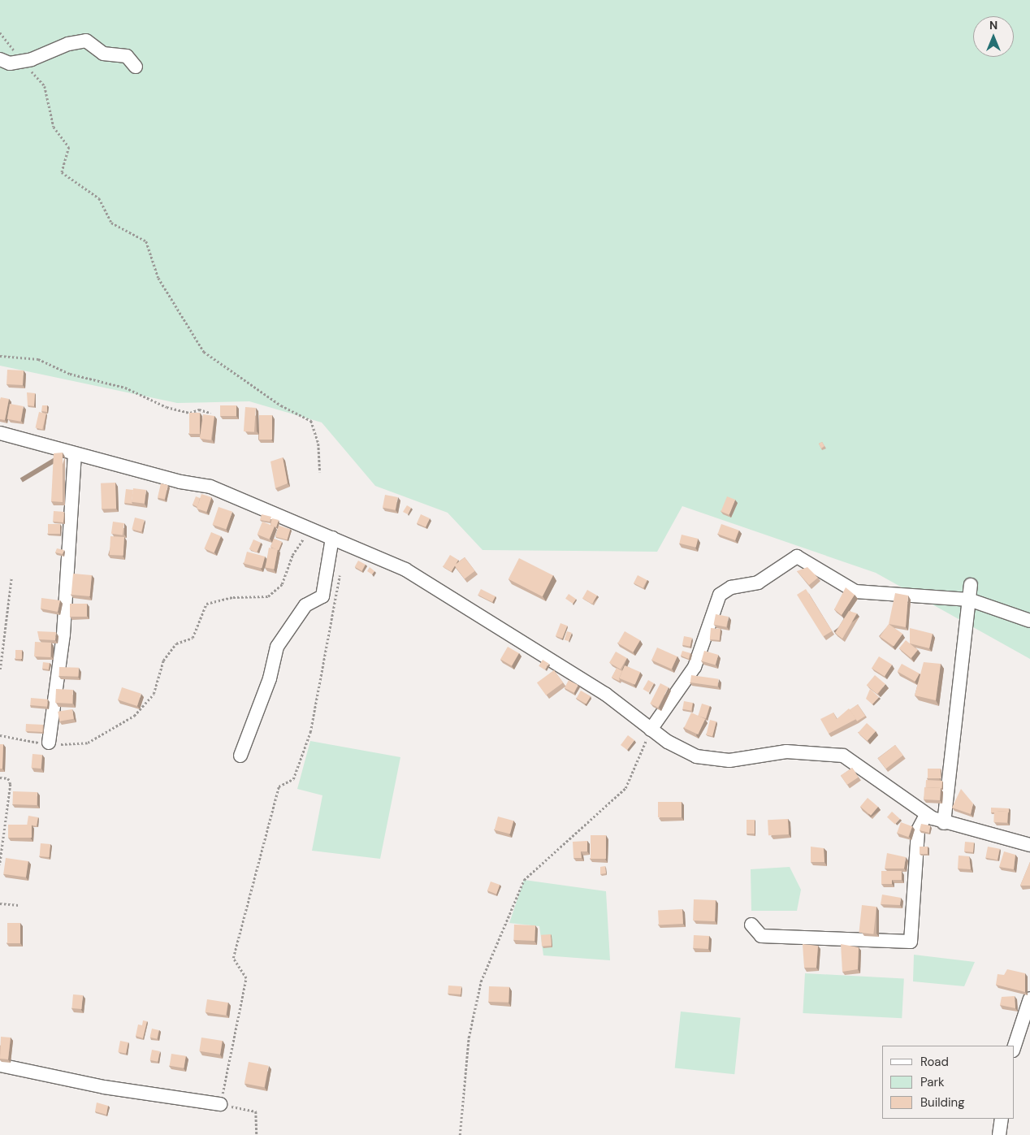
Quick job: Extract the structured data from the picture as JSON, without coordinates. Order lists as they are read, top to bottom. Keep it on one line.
{"legend":["Road","Park","Building"],"north":"top"}
